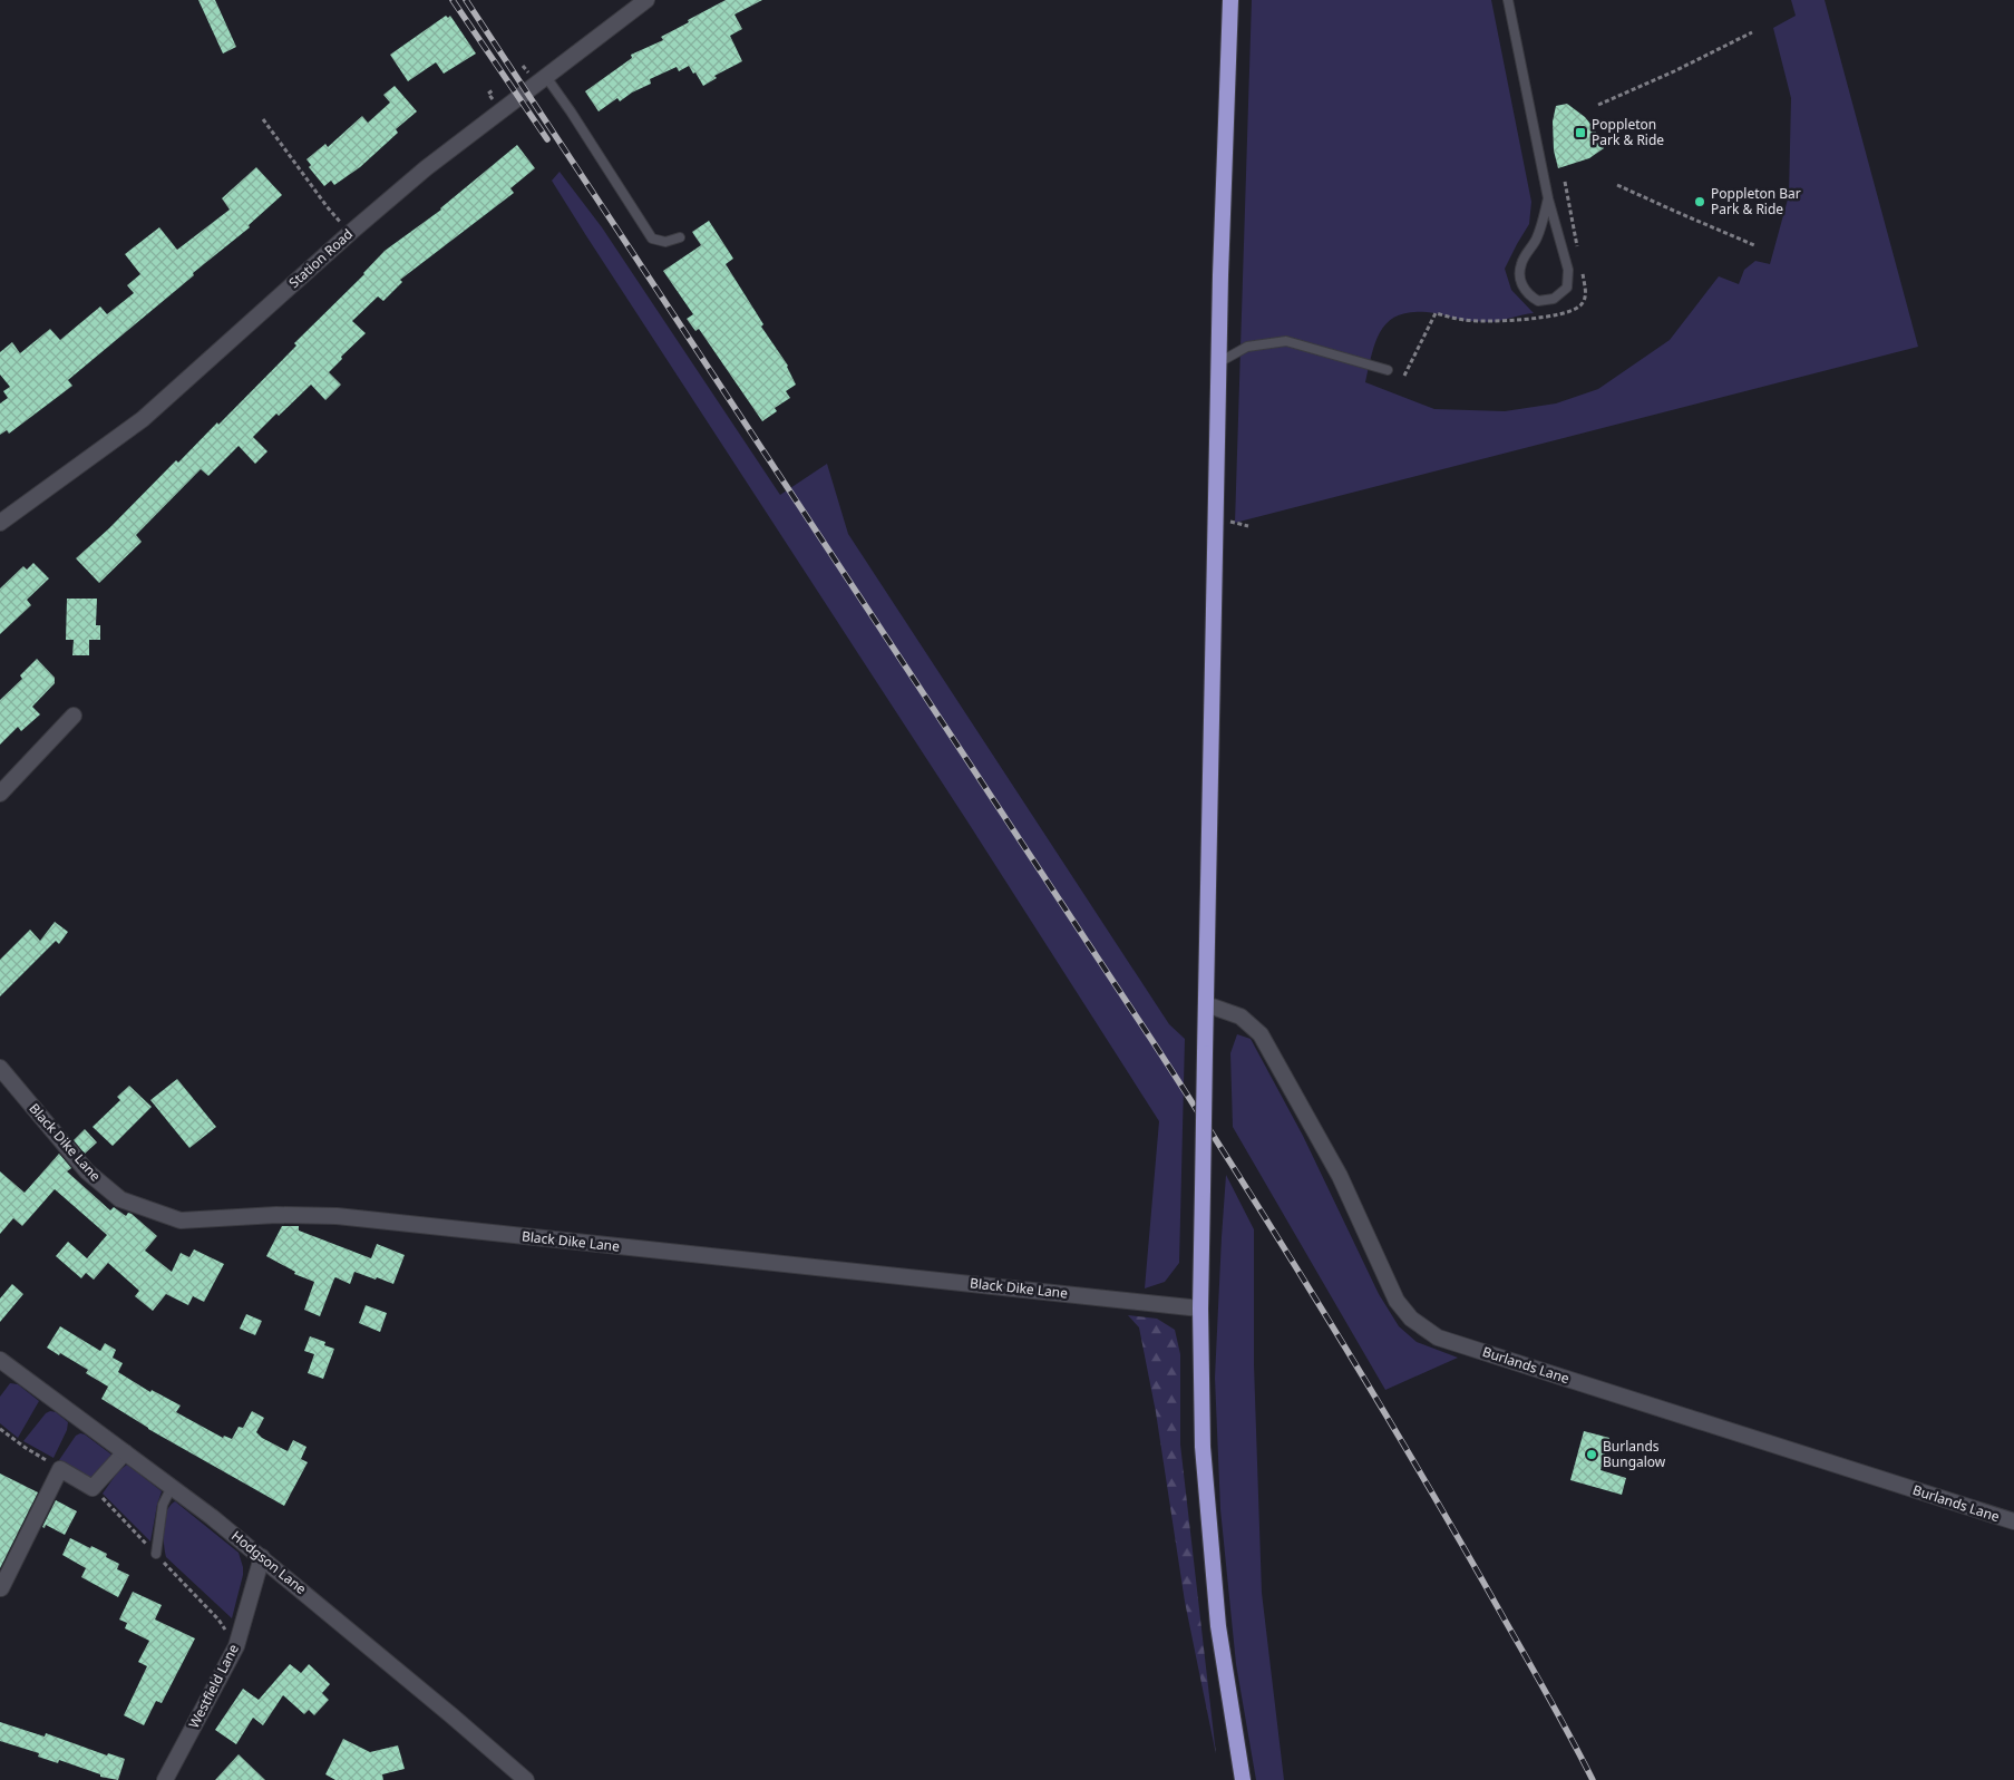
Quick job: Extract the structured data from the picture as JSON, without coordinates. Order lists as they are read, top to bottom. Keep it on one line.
{"streets":{"street":["Station Road","Black Dike Lane","Burlands Lane","Hodgson Lane","Westfield Lane"]},"crossings":[["Hodgson Lane","Westfield Lane"]],"places":{"transit":["Poppleton Park & Ride"],"other":["Poppleton Bar Park & Ride","Burlands Bungalow"]}}
